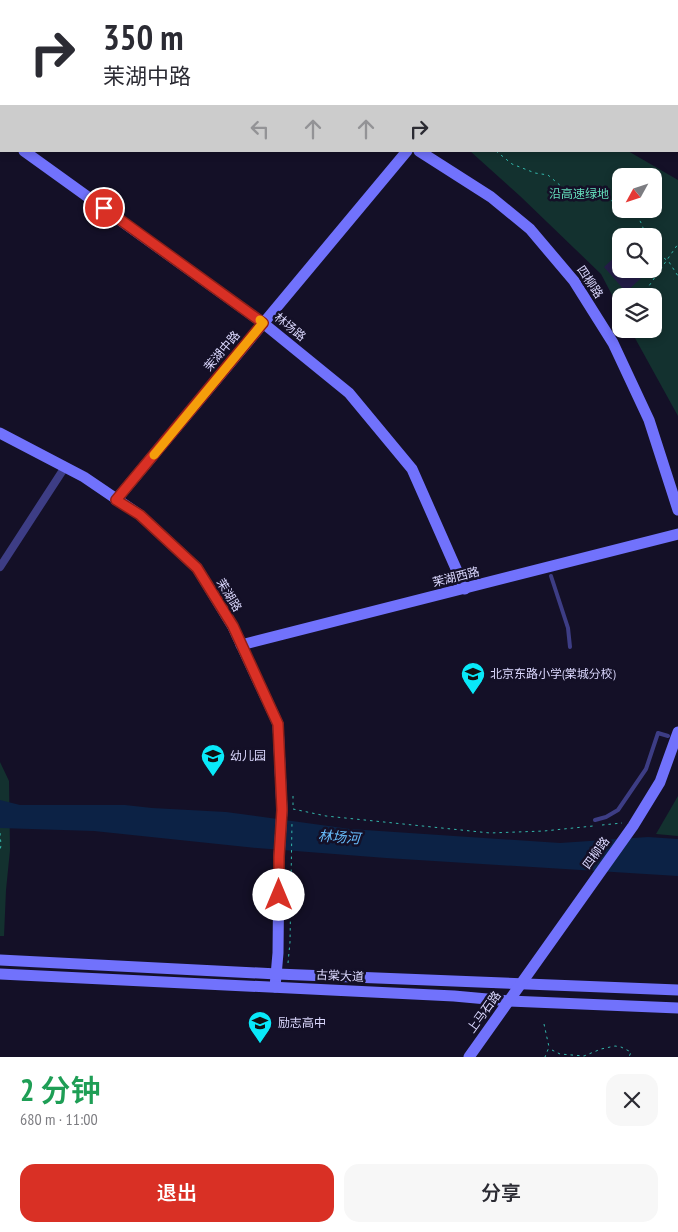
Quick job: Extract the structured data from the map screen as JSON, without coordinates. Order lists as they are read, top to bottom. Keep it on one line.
{"streets":{"street":["四柳路","林场路","茉湖中路","茉湖西路","茉湖路","古棠大道","上马石路"]},"crossings":[["四柳路","古棠大道"],["四柳路","上马石路"],["林场路","茉湖中路"],["林场路","茉湖西路"],["茉湖中路","茉湖路"],["茉湖西路","茉湖路"],["茉湖路","古棠大道"],["古棠大道","上马石路"]],"water":["林场河"],"parks":["沿高速绿地"],"places":{"school or university":["北京东路小学(棠城分校)","幼儿园","励志高中"]},"north":"bottom left","page":{"turn":["350 m","茉湖中路"],"heading":["2 分钟","680 m · 11:00"],"buttons":["退出","分享"]}}
